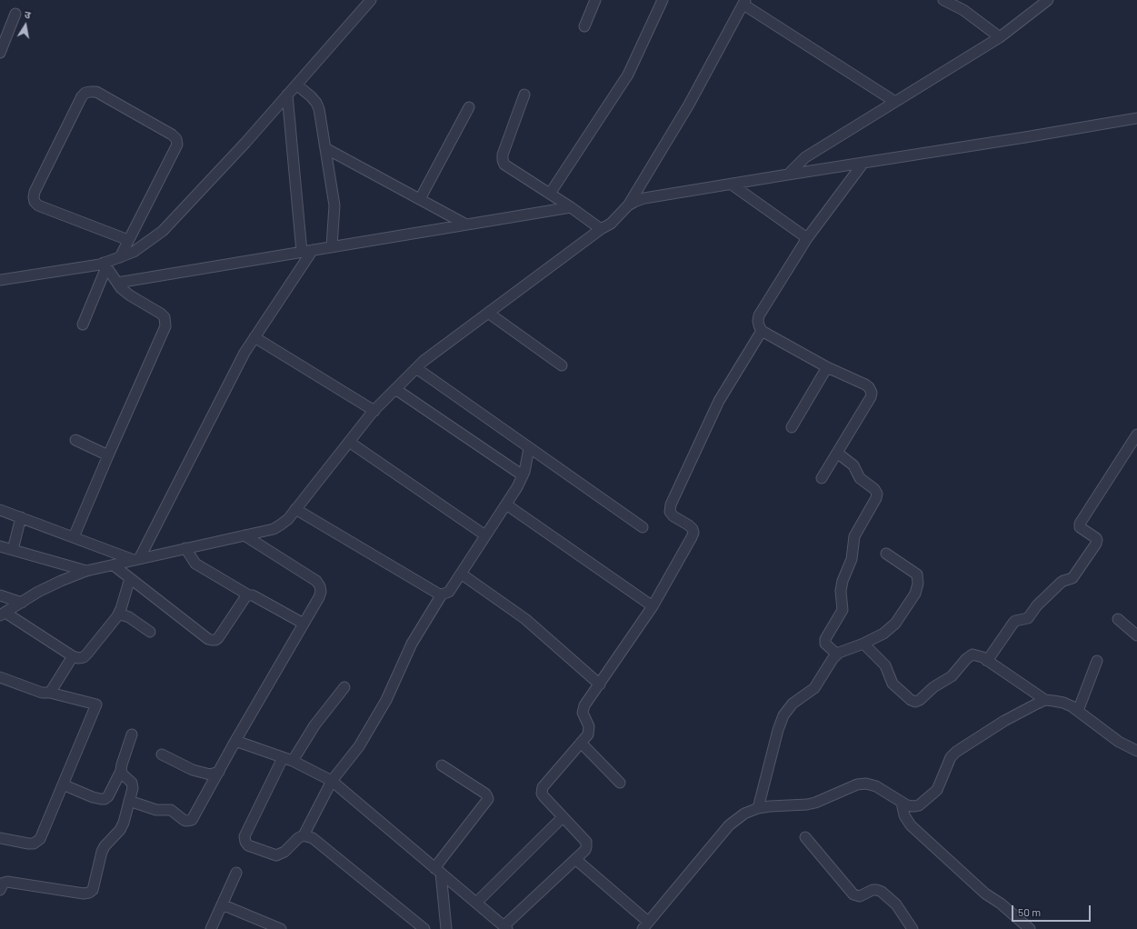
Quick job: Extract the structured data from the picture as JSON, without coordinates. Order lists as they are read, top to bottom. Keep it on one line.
{"scale_bar":"50 m","north":"top"}
